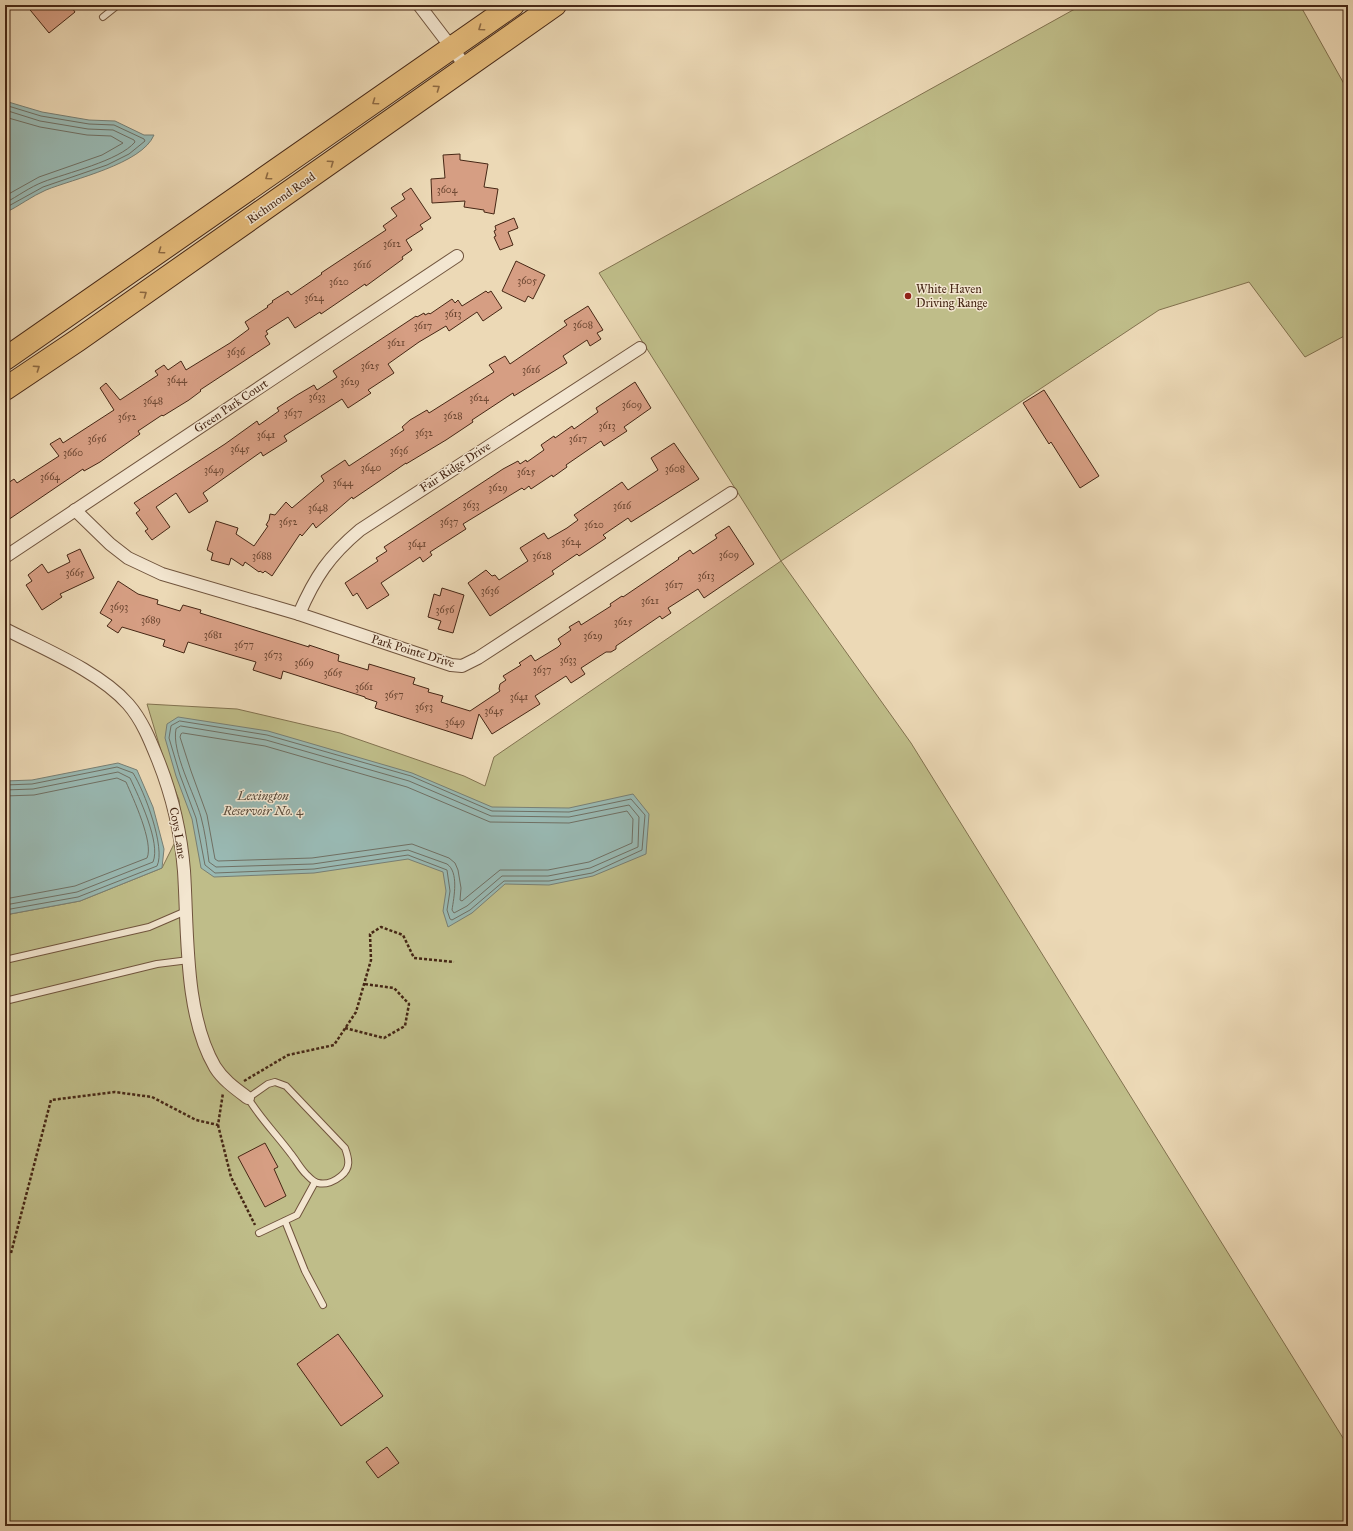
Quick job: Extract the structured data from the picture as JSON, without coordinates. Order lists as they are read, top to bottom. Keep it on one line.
{"streets":{"highway":["Richmond Road"],"street":["Green Park Court","Fair Ridge Drive","Park Pointe Drive","Coys Lane"]},"crossings":[["Green Park Court","Park Pointe Drive"],["Fair Ridge Drive","Park Pointe Drive"]],"water":["Lexington Reservoir No. 4"],"places":["White Haven Driving Range"],"house_numbers":["3604","3612","3616","3605","3620","3624","3613","3608","3617","3621","3636","3625","3616","3644","3629","3633","3624","3648","3609","3637","3628","3652","3613","3632","3641","3656","3617","3645","3636","3660","3640","3608","3649","3625","3664","3644","3629","3633","3616","3648","3652","3637","3620","3624","3641","3609","3688","3628","3665","3613","3617","3636","3621","3693","3656","3689","3625","3681","3629","3677","3673","3633","3669","3637","3665","3661","3657","3641","3653","3645","3649"]}
